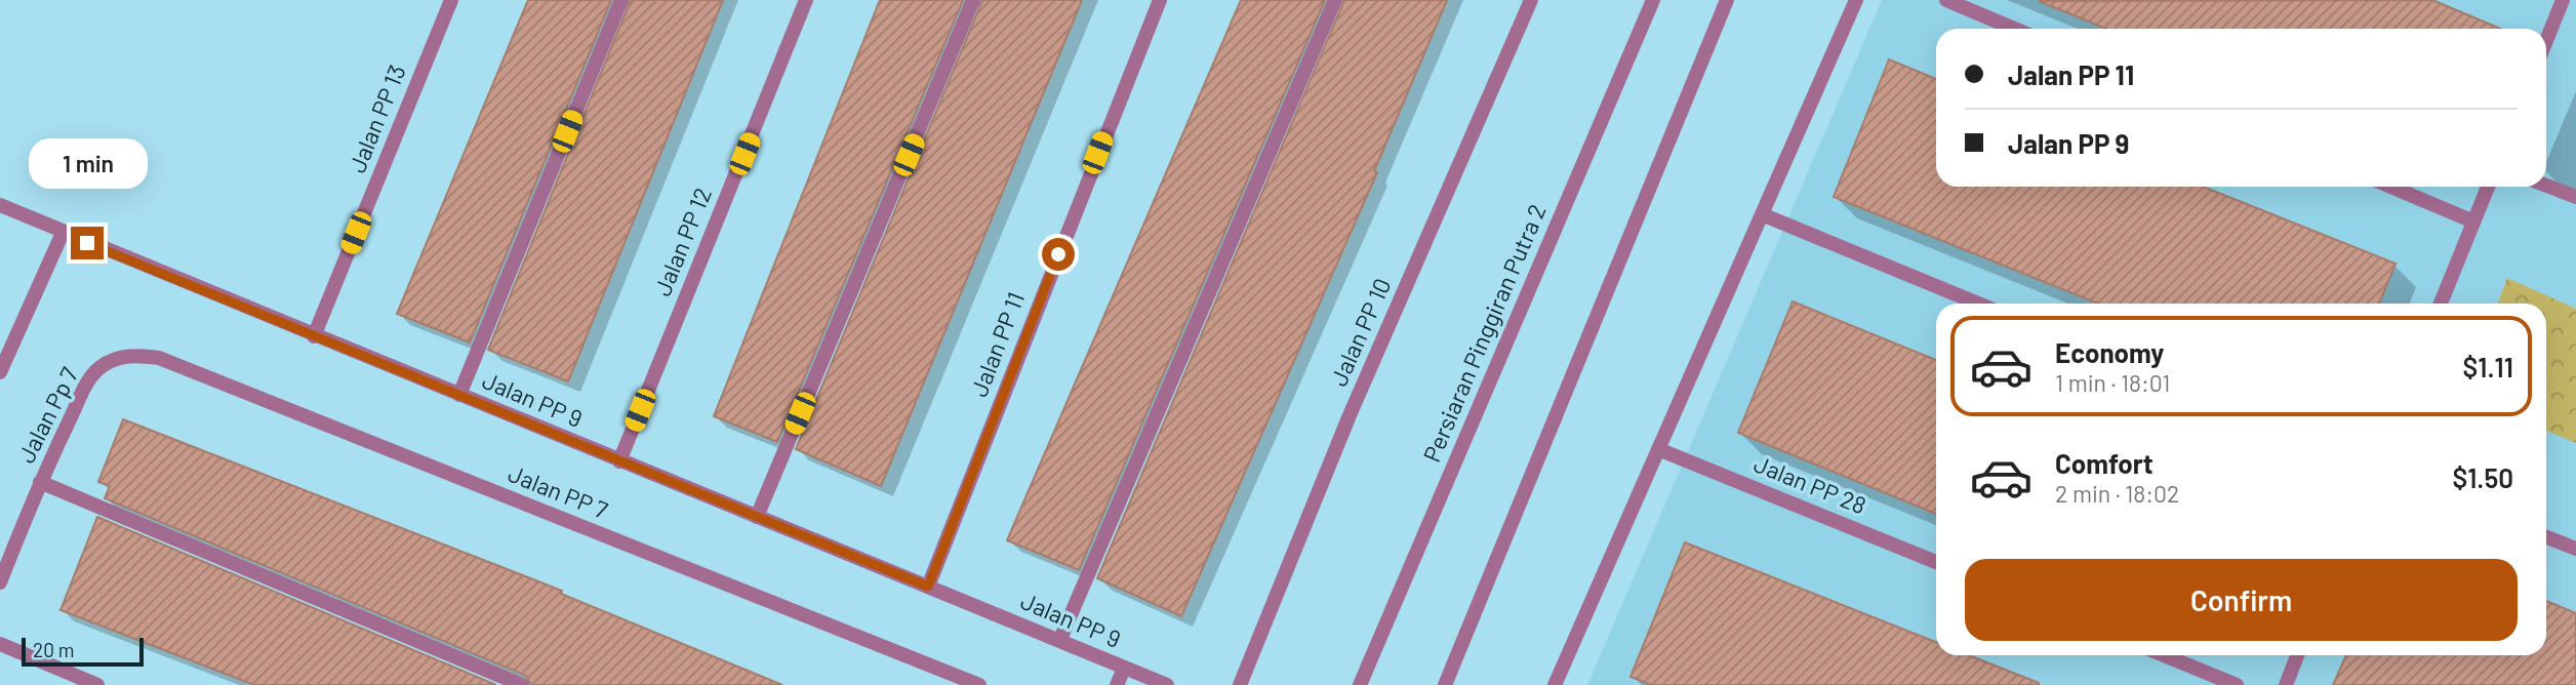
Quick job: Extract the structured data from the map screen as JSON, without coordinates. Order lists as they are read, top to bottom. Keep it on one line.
{"streets":{"street":["Jalan PP 13","Jalan PP 12","Jalan PP 10","Persiaran Pinggiran Putra 2","Jalan PP 11","Jalan PP 9","Jalan Pp 7","Jalan PP 28","Jalan PP 7"]},"crossings":[["Jalan PP 13","Jalan PP 9"],["Jalan PP 12","Jalan PP 9"],["Jalan PP 11","Jalan PP 9"],["Jalan Pp 7","Jalan PP 7"]],"scale_bar":"20 m","page":{"banner":["Jalan PP 11","Jalan PP 9"],"bubble":"1 min","list":[{"name":"Economy","note":"1 min · 18:01","value":"$1.11"},{"name":"Comfort","note":"2 min · 18:02","value":"$1.50"}],"buttons":"Confirm","scale":"20 m"}}
